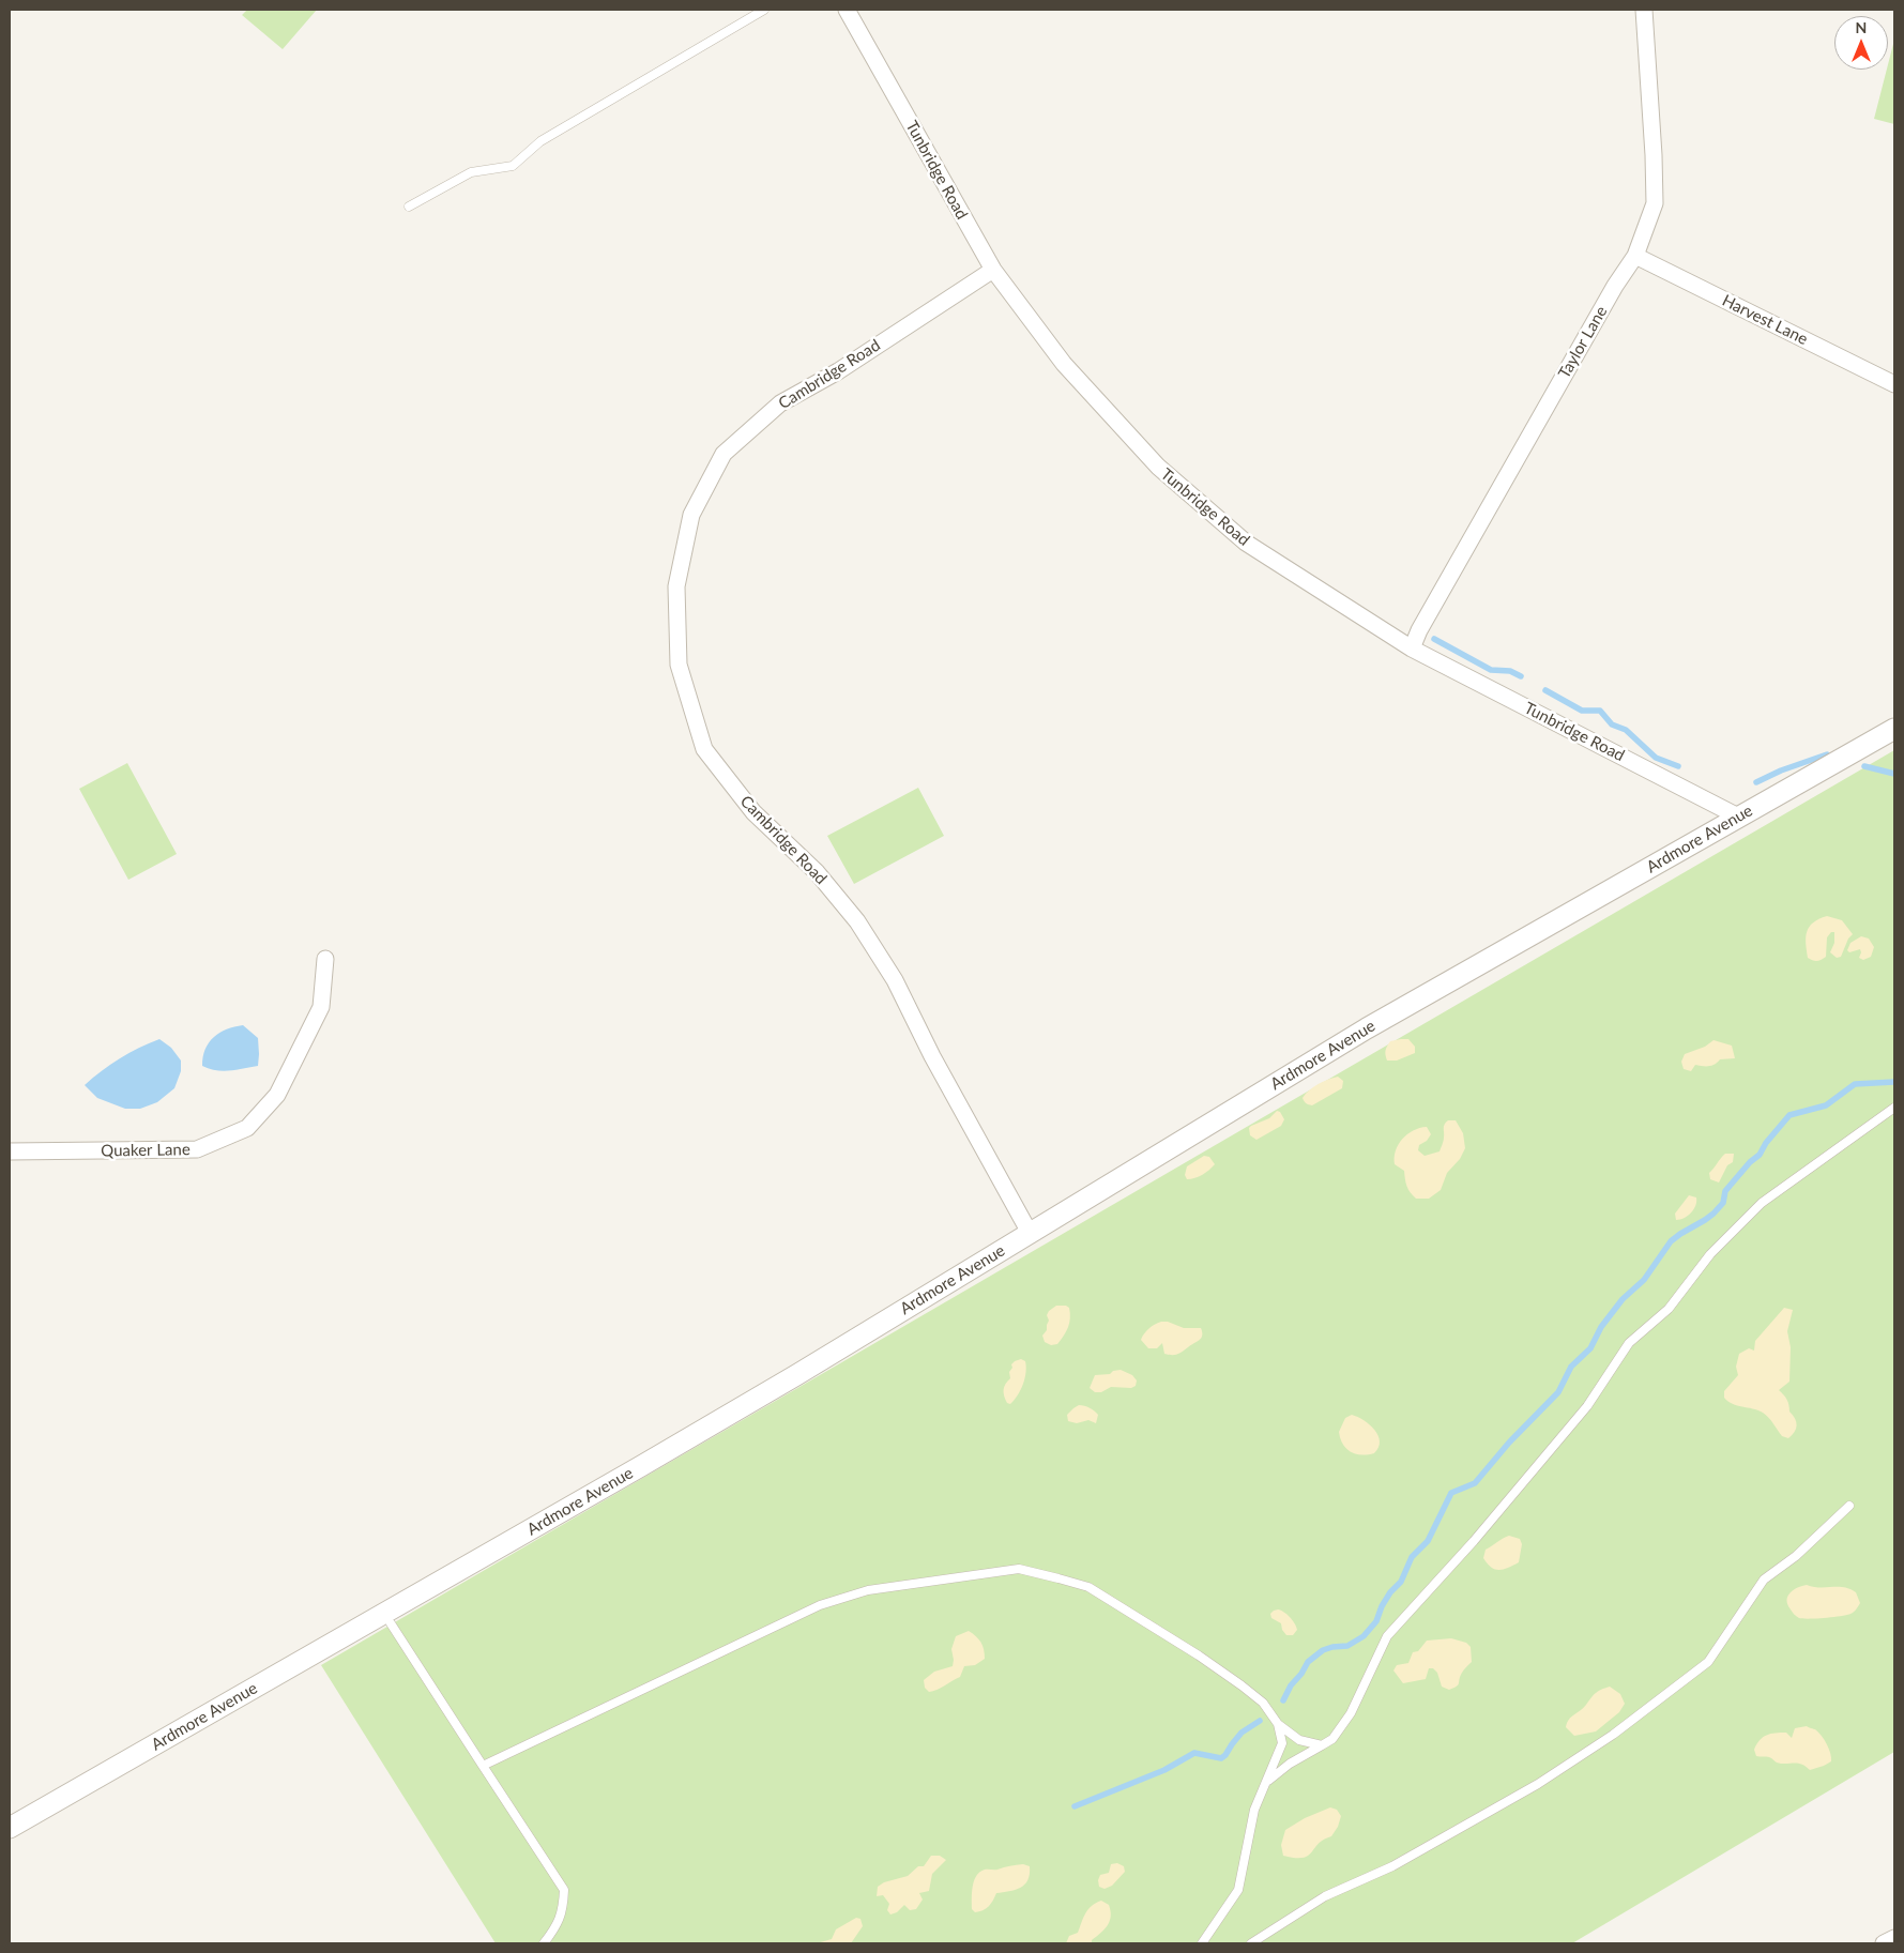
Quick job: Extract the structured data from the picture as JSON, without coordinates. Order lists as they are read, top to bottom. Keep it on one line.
{"streets":{"street":["Tunbridge Road","Harvest Lane","Taylor Lane","Cambridge Road","Ardmore Avenue","Quaker Lane"]},"crossings":[["Tunbridge Road","Taylor Lane"],["Tunbridge Road","Cambridge Road"],["Tunbridge Road","Ardmore Avenue"],["Harvest Lane","Taylor Lane"],["Cambridge Road","Ardmore Avenue"]],"north":"top"}
